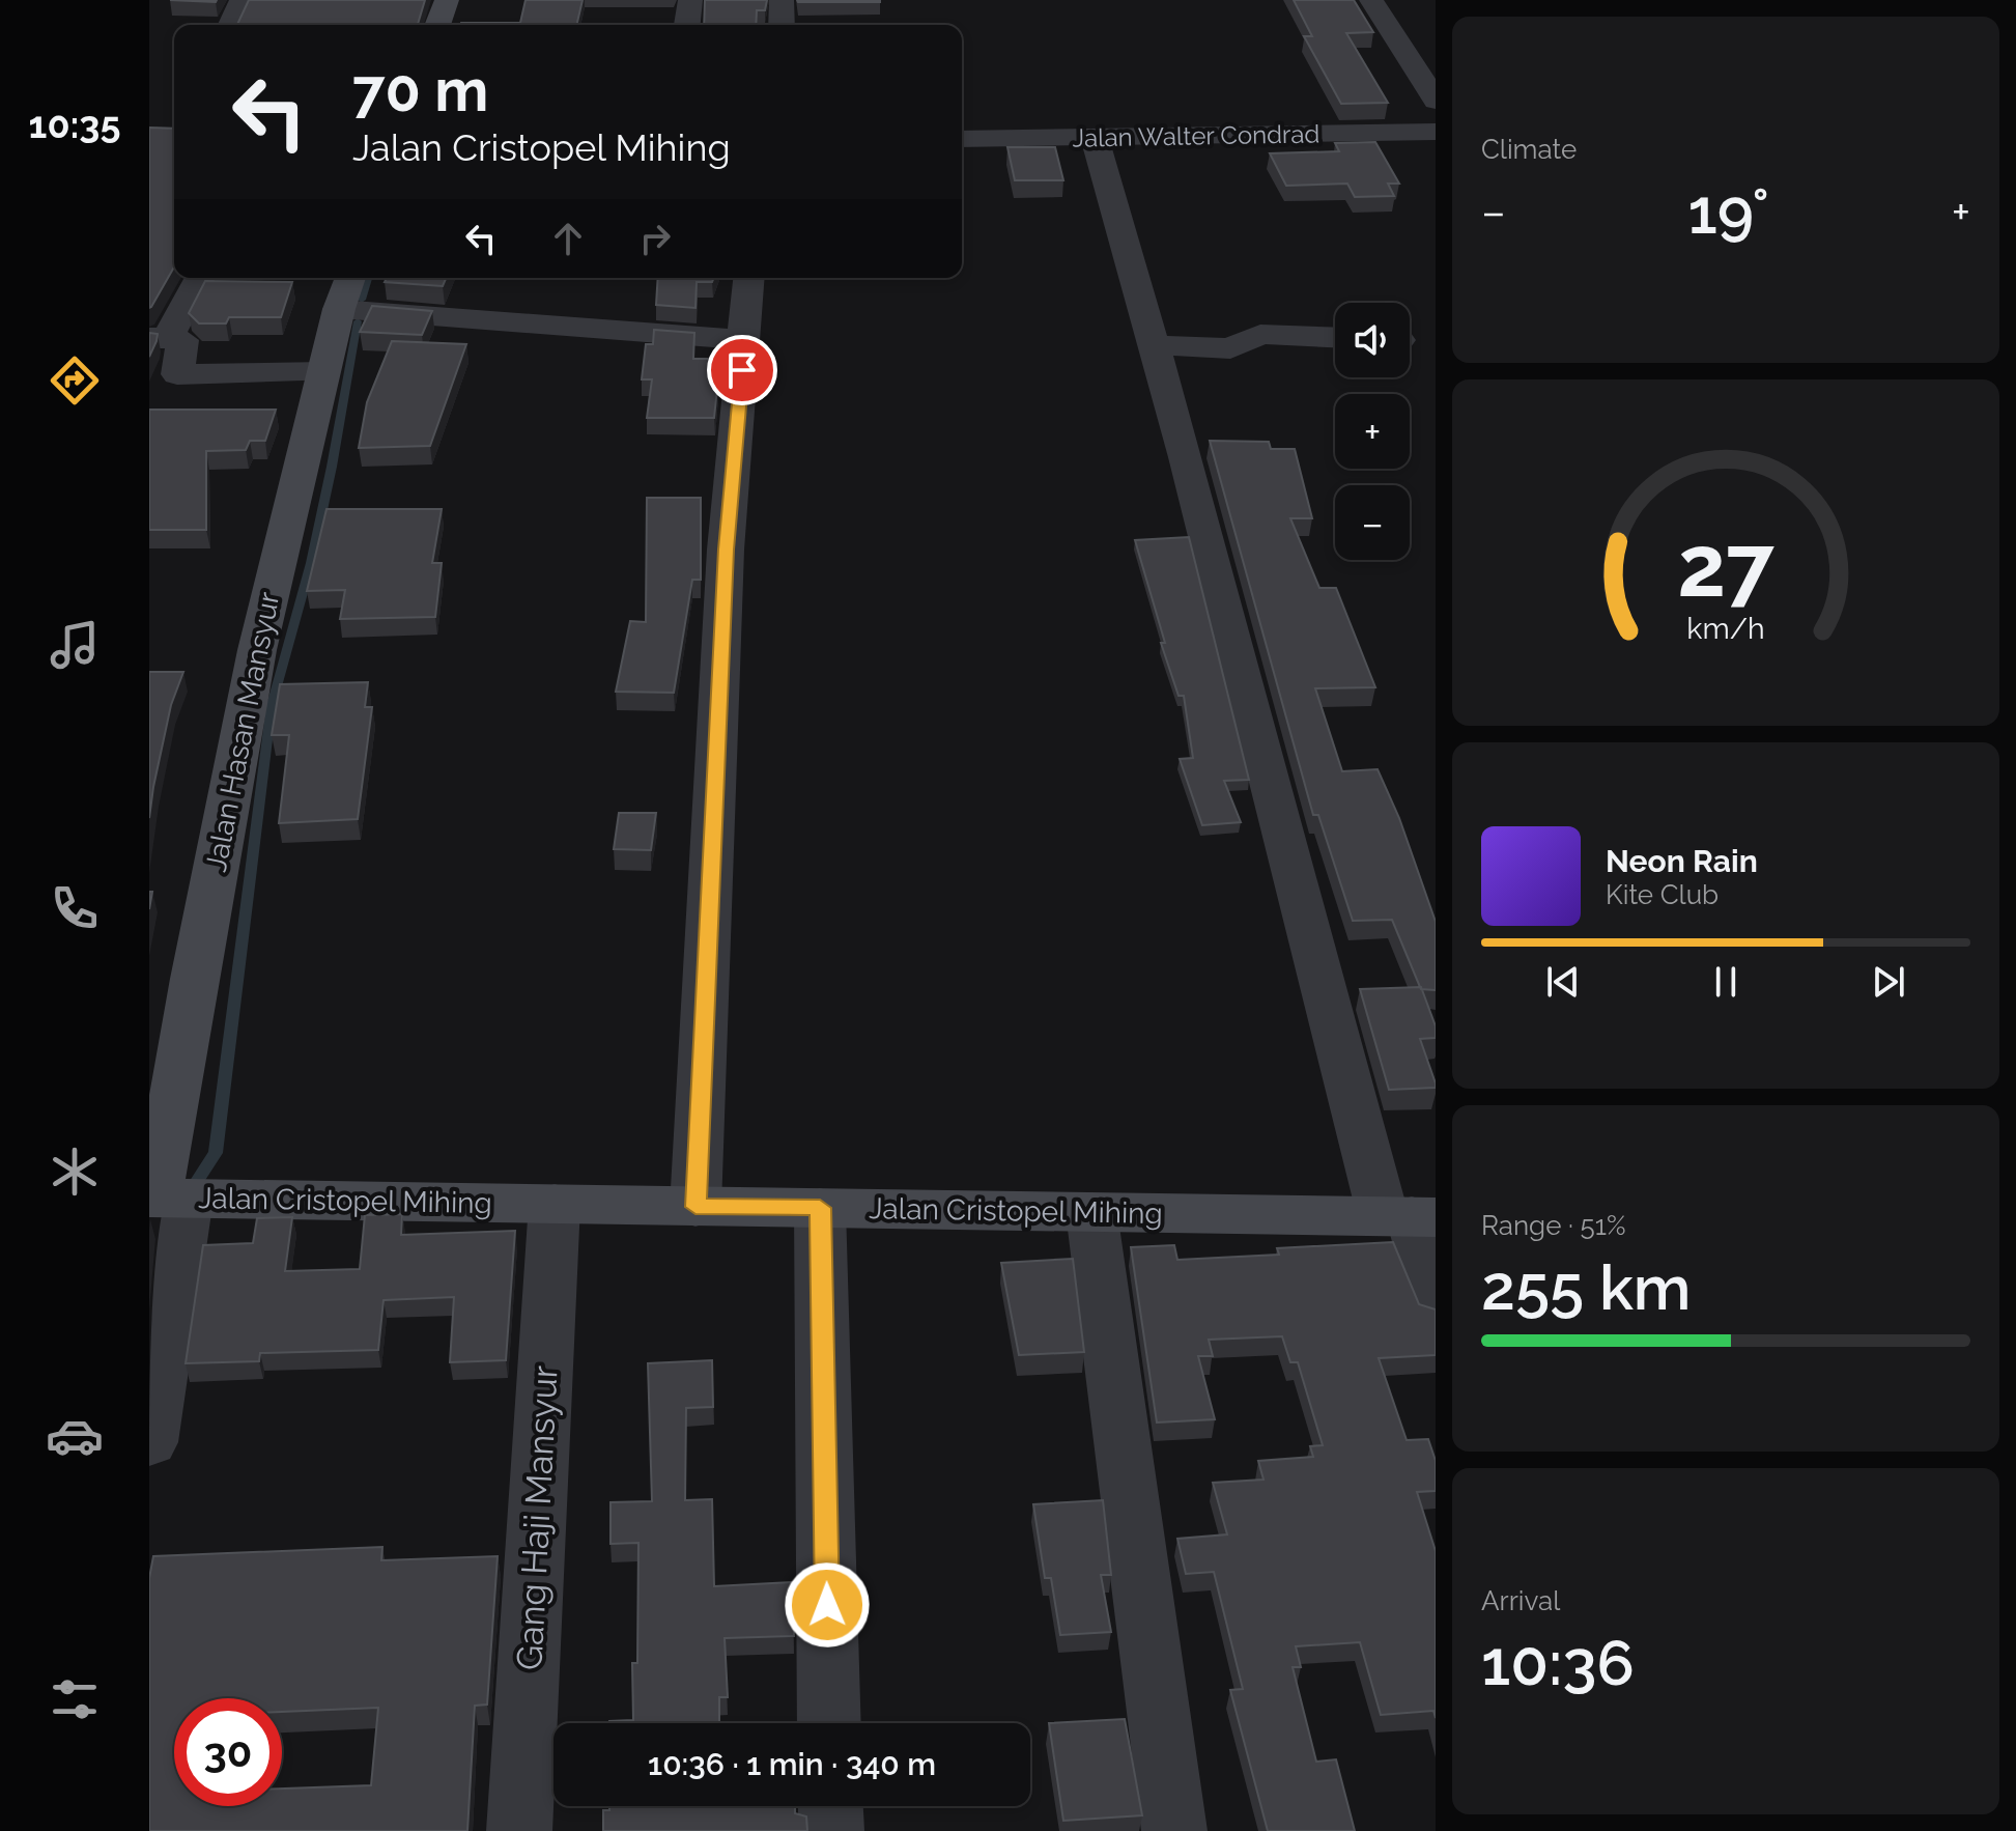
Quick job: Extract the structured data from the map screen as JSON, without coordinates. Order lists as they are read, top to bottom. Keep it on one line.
{"streets":{"street":["Jalan Walter Condrad","Jalan Hasan Mansyur","Jalan Cristopel Mihing","Gang Haji Mansyur"]},"crossings":[["Jalan Hasan Mansyur","Jalan Cristopel Mihing"],["Jalan Cristopel Mihing","Gang Haji Mansyur"]],"page":{"tabs":"10:35","tile":["Climate",["Range · 51%","255 km"],["Arrival","10:36"]],"turn":["70 m","Jalan Cristopel Mihing"],"heat":["−","19°","+"],"map_buttons":["+","−"],"song":["Neon Rain","Kite Club"],"limit":"30","trip":"10:36 · 1 min · 340 m","gauge":["27","km/h"]}}
